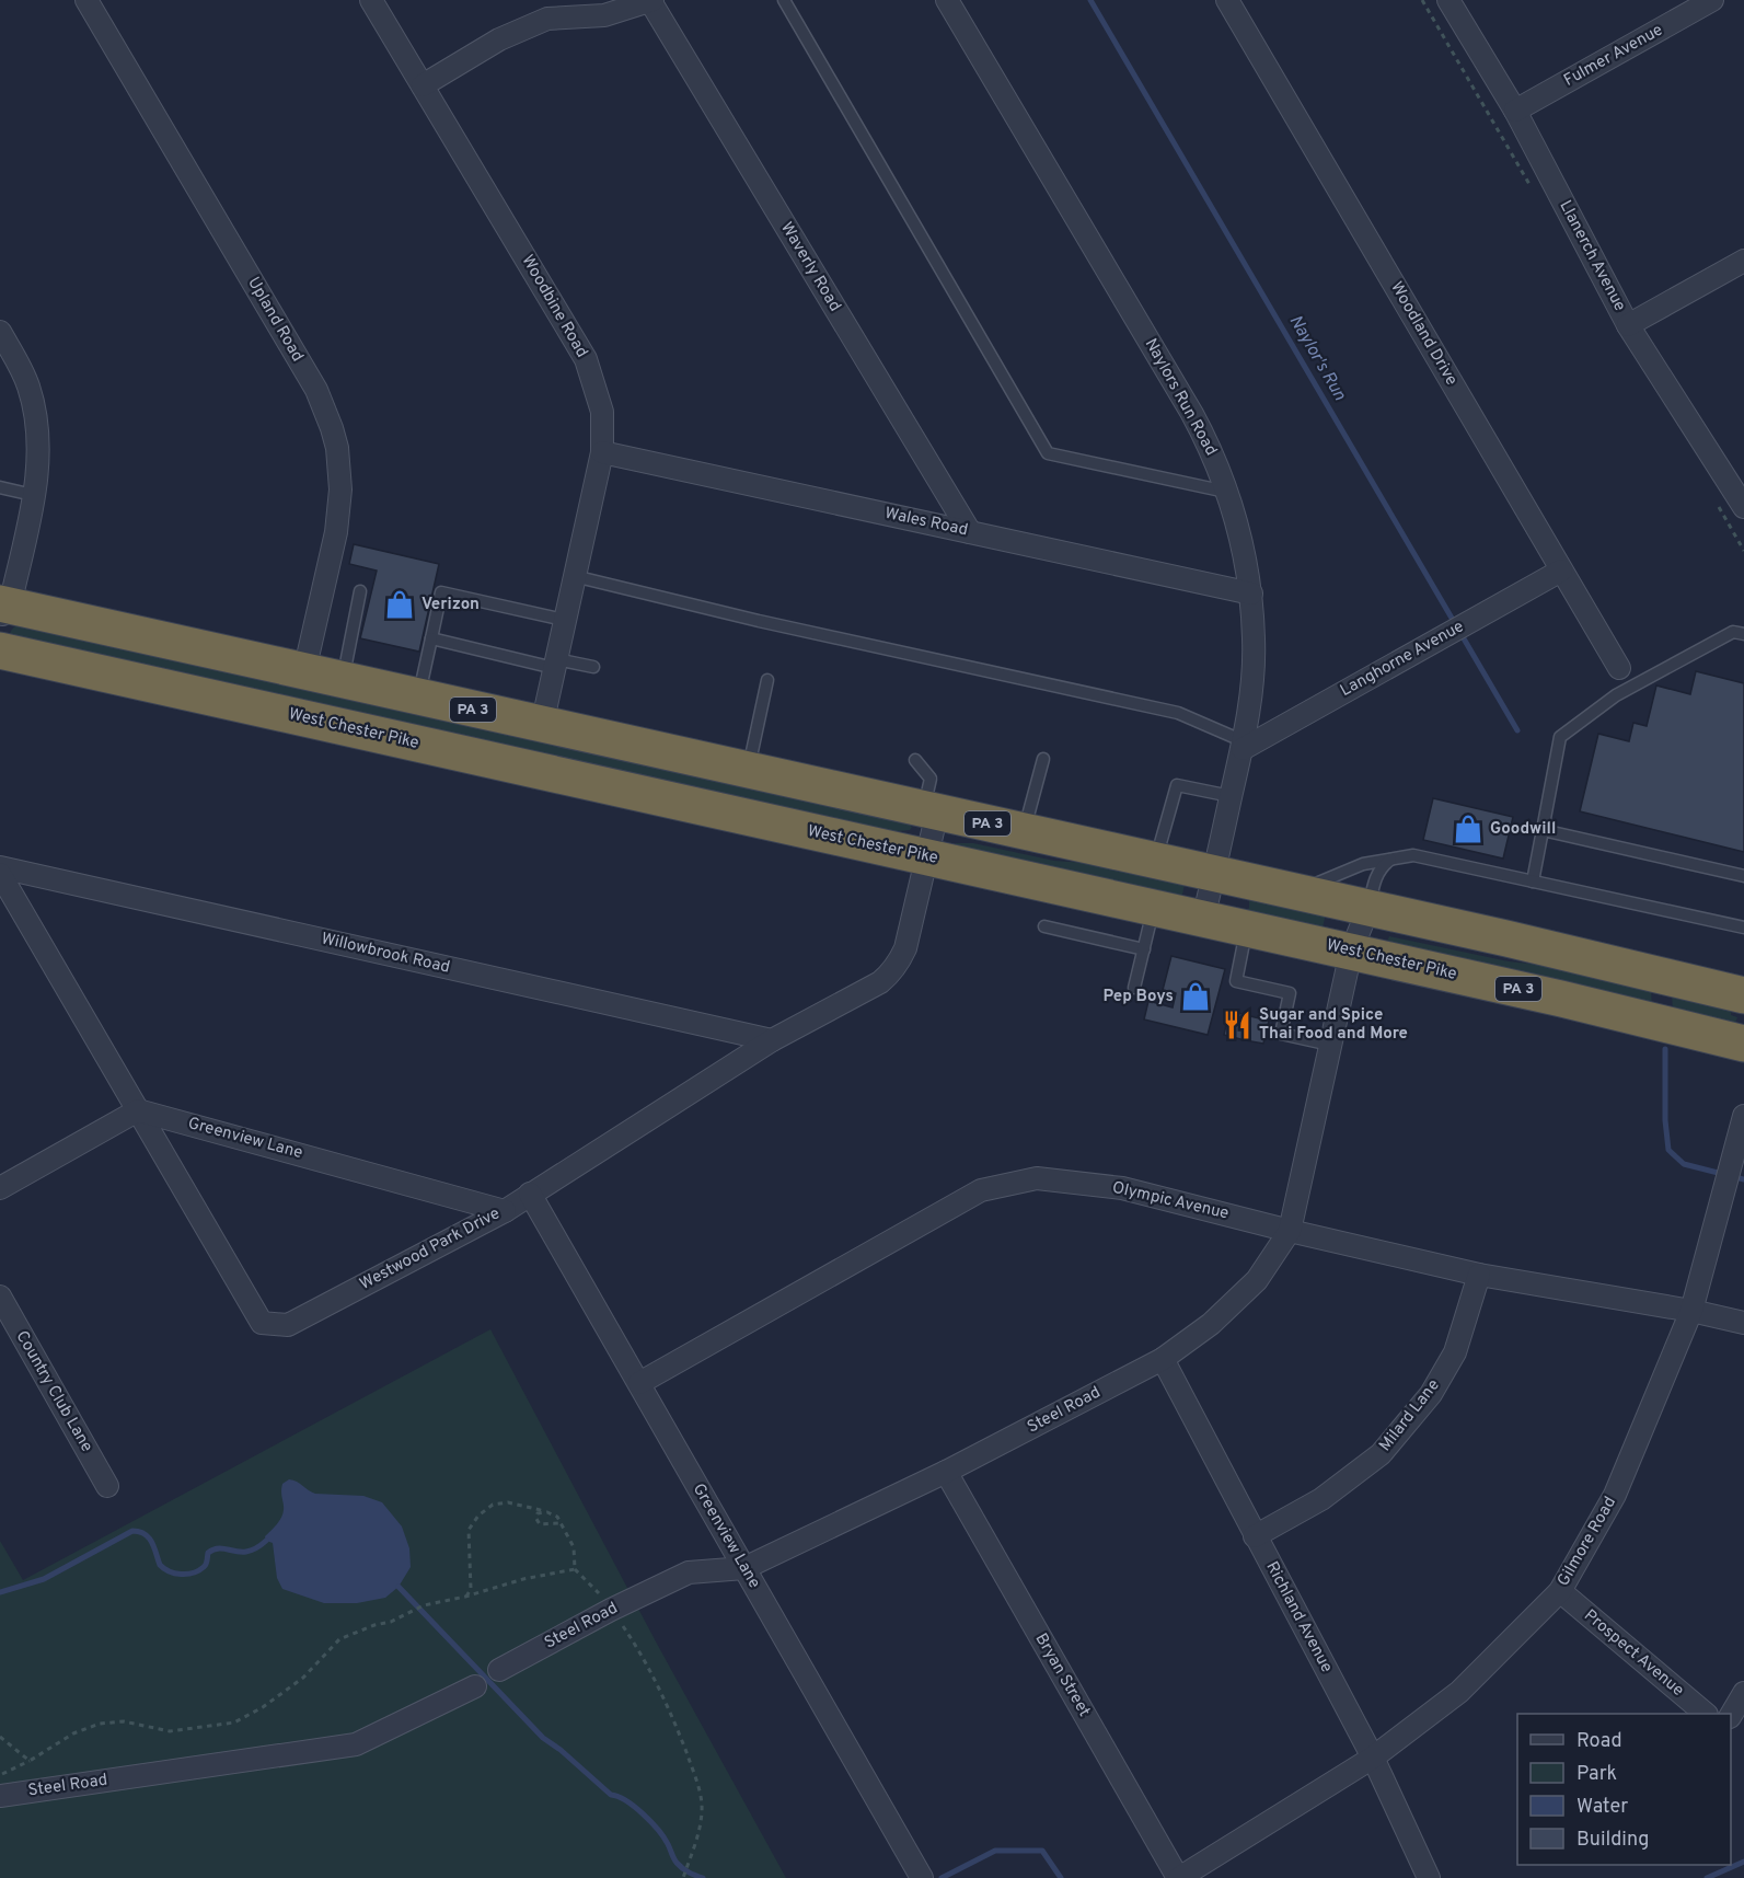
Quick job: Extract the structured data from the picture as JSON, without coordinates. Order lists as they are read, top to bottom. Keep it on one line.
{"streets":{"highway":["PA 3","West Chester Pike"],"street":["Fulmer Avenue","Llanerch Avenue","Waverly Road","Woodbine Road","Upland Road","Woodland Drive","Naylors Run Road","Wales Road","Langhorne Avenue","Willowbrook Road","Greenview Lane","Olympic Avenue","Westwood Park Drive","Country Club Lane","Steel Road","Milard Lane","Gilmore Road","Richland Avenue","Prospect Avenue","Bryan Street"]},"crossings":[["Fulmer Avenue","Llanerch Avenue"],["Waverly Road","Wales Road"],["Woodbine Road","Wales Road"],["Woodbine Road","PA 3"],["Upland Road","PA 3"],["Woodland Drive","Langhorne Avenue"],["Naylors Run Road","Wales Road"],["Naylors Run Road","Langhorne Avenue"],["Naylors Run Road","PA 3"],["Naylors Run Road","West Chester Pike"],["PA 3","Westwood Park Drive"],["PA 3","Steel Road"],["West Chester Pike","Westwood Park Drive"],["West Chester Pike","Steel Road"],["Willowbrook Road","Westwood Park Drive"],["Greenview Lane","Olympic Avenue"],["Greenview Lane","Westwood Park Drive"],["Greenview Lane","Steel Road"],["Olympic Avenue","Steel Road"],["Olympic Avenue","Milard Lane"],["Olympic Avenue","Gilmore Road"],["Steel Road","Richland Avenue"],["Steel Road","Bryan Street"],["Milard Lane","Richland Avenue"],["Gilmore Road","Richland Avenue"],["Gilmore Road","Prospect Avenue"],["Gilmore Road","Bryan Street"]],"water":["Naylor's Run"],"places":{"shop":["Verizon","Goodwill","Pep Boys"],"restaurant":["Sugar and Spice Thai Food and More"]},"legend":["Road","Park","Water","Building"]}
